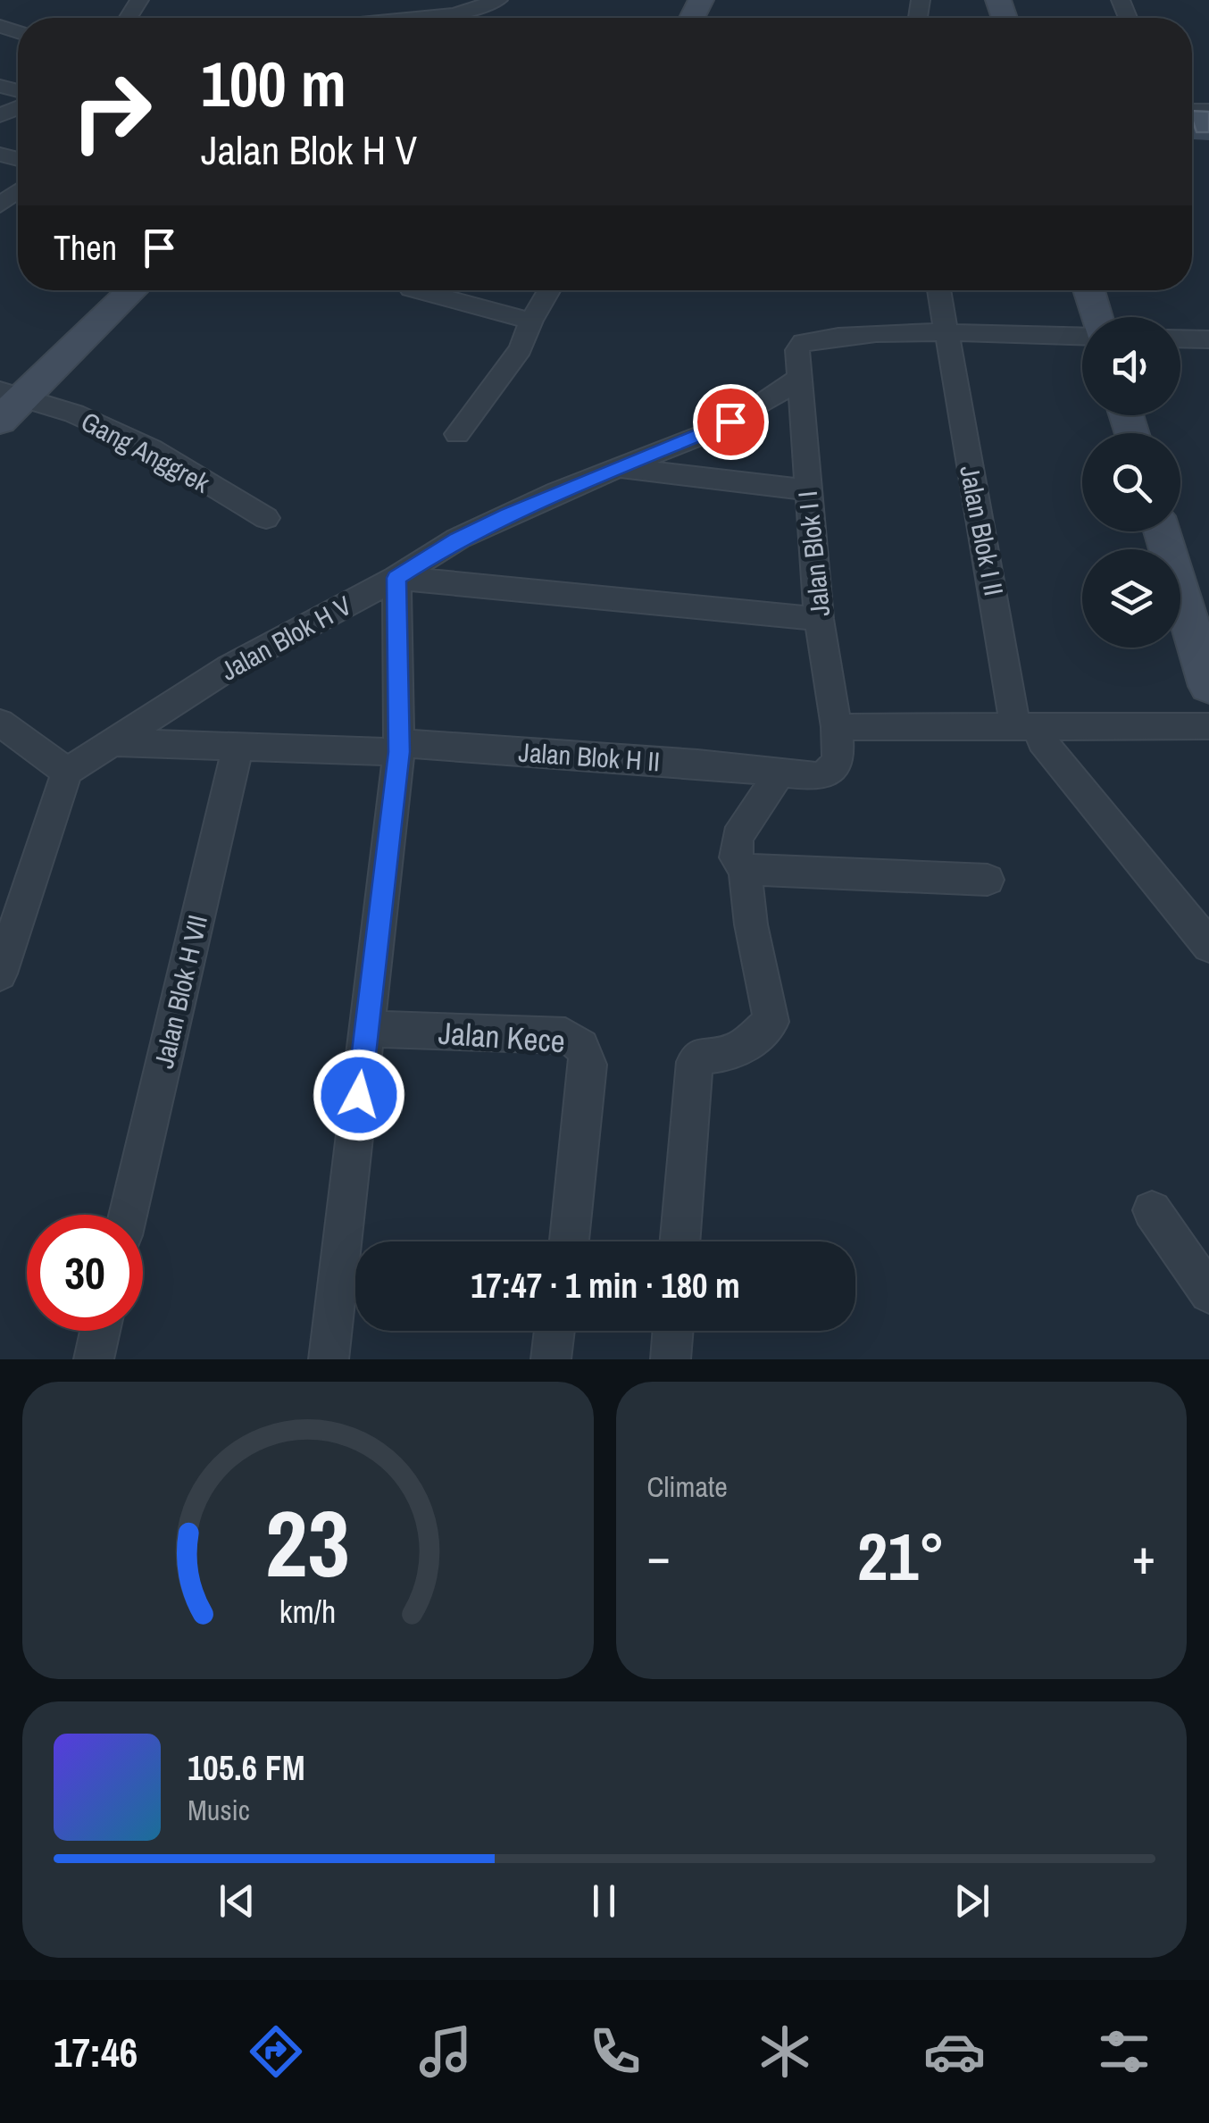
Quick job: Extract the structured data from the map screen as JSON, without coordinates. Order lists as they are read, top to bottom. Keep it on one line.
{"streets":{"street":["Gang Anggrek","Jalan Blok I II","Jalan Blok I I","Jalan Blok H V","Jalan Blok H II","Jalan Blok H VII","Jalan Kece"]},"crossings":[["Jalan Blok I II","Jalan Blok I I"],["Jalan Blok I I","Jalan Blok H V"],["Jalan Blok I I","Jalan Blok H II"],["Jalan Blok H V","Jalan Blok H II"],["Jalan Blok H II","Jalan Blok H VII"]],"page":{"turn":["100 m","Jalan Blok H V"],"then":"Then","limit":"30","trip":"17:47 · 1 min · 180 m","tile":"Climate","heat":["−","21°","+"],"song":["105.6 FM","Music"],"tabs":"17:46","gauge":["23","km/h"]}}
